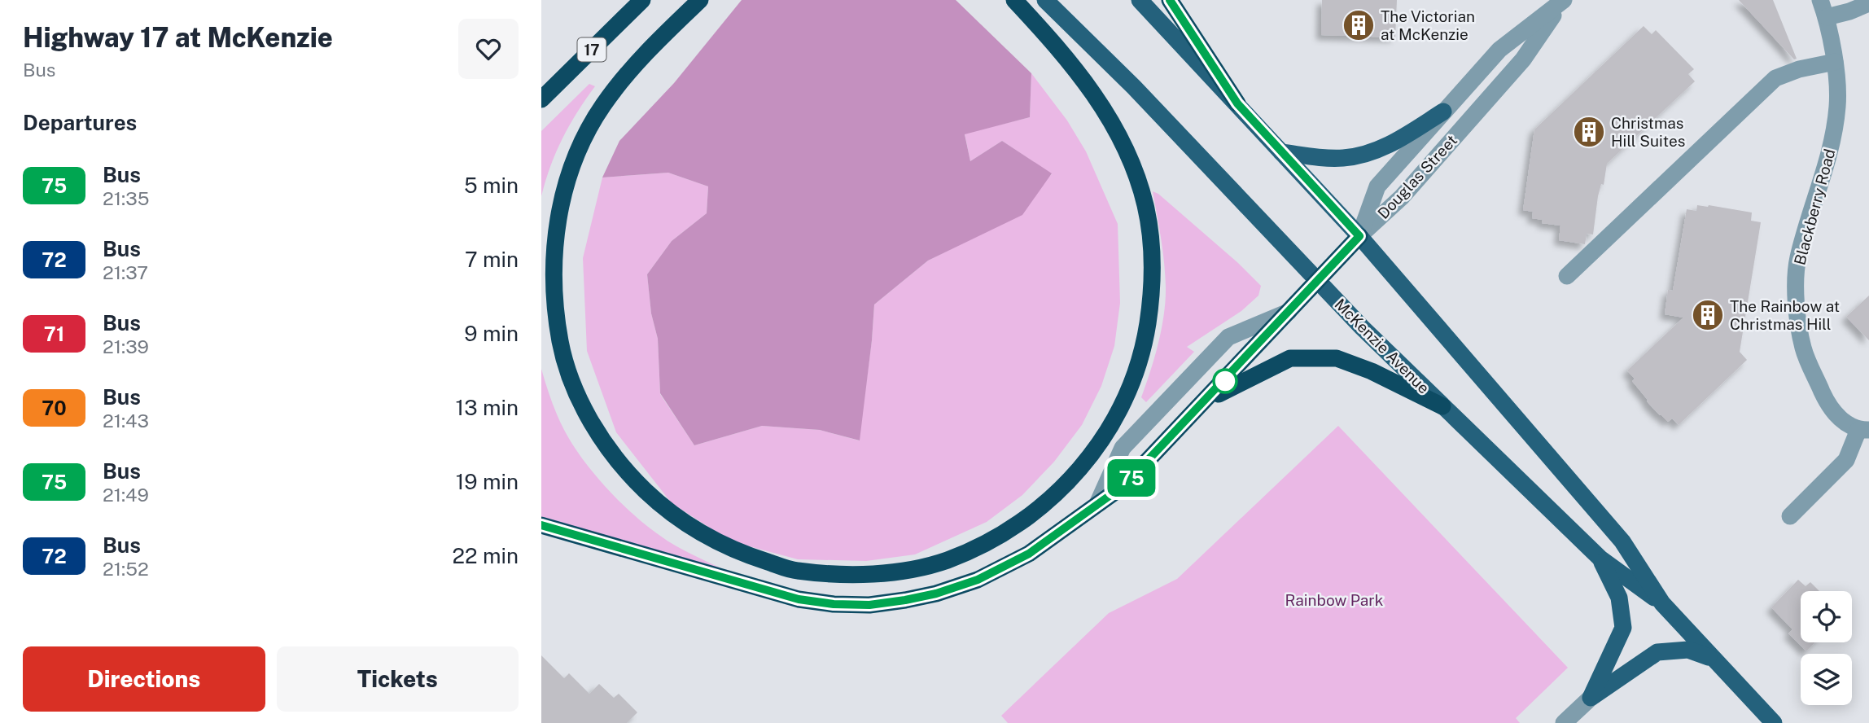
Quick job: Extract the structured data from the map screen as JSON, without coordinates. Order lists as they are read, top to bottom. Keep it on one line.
{"streets":{"highway":["17"],"main road":["McKenzie Avenue"],"street":["Douglas Street","Blackberry Road"]},"crossings":[["Douglas Street","McKenzie Avenue"]],"parks":["Rainbow Park"],"places":{"building":["The Victorian at McKenzie","Christmas Hill Suites","The Rainbow at Christmas Hill"]},"lines":["bus line 75"],"page":{"heading":[["Highway 17 at McKenzie","Bus"],"Departures"],"on_map":"75","list":[{"mark":"75","name":"Bus","note":"21:35","value":"5 min"},{"mark":"72","name":"Bus","note":"21:37","value":"7 min"},{"mark":"71","name":"Bus","note":"21:39","value":"9 min"},{"mark":"70","name":"Bus","note":"21:43","value":"13 min"},{"mark":"75","name":"Bus","note":"21:49","value":"19 min"},{"mark":"72","name":"Bus","note":"21:52","value":"22 min"}],"buttons":["Directions","Tickets"]}}
